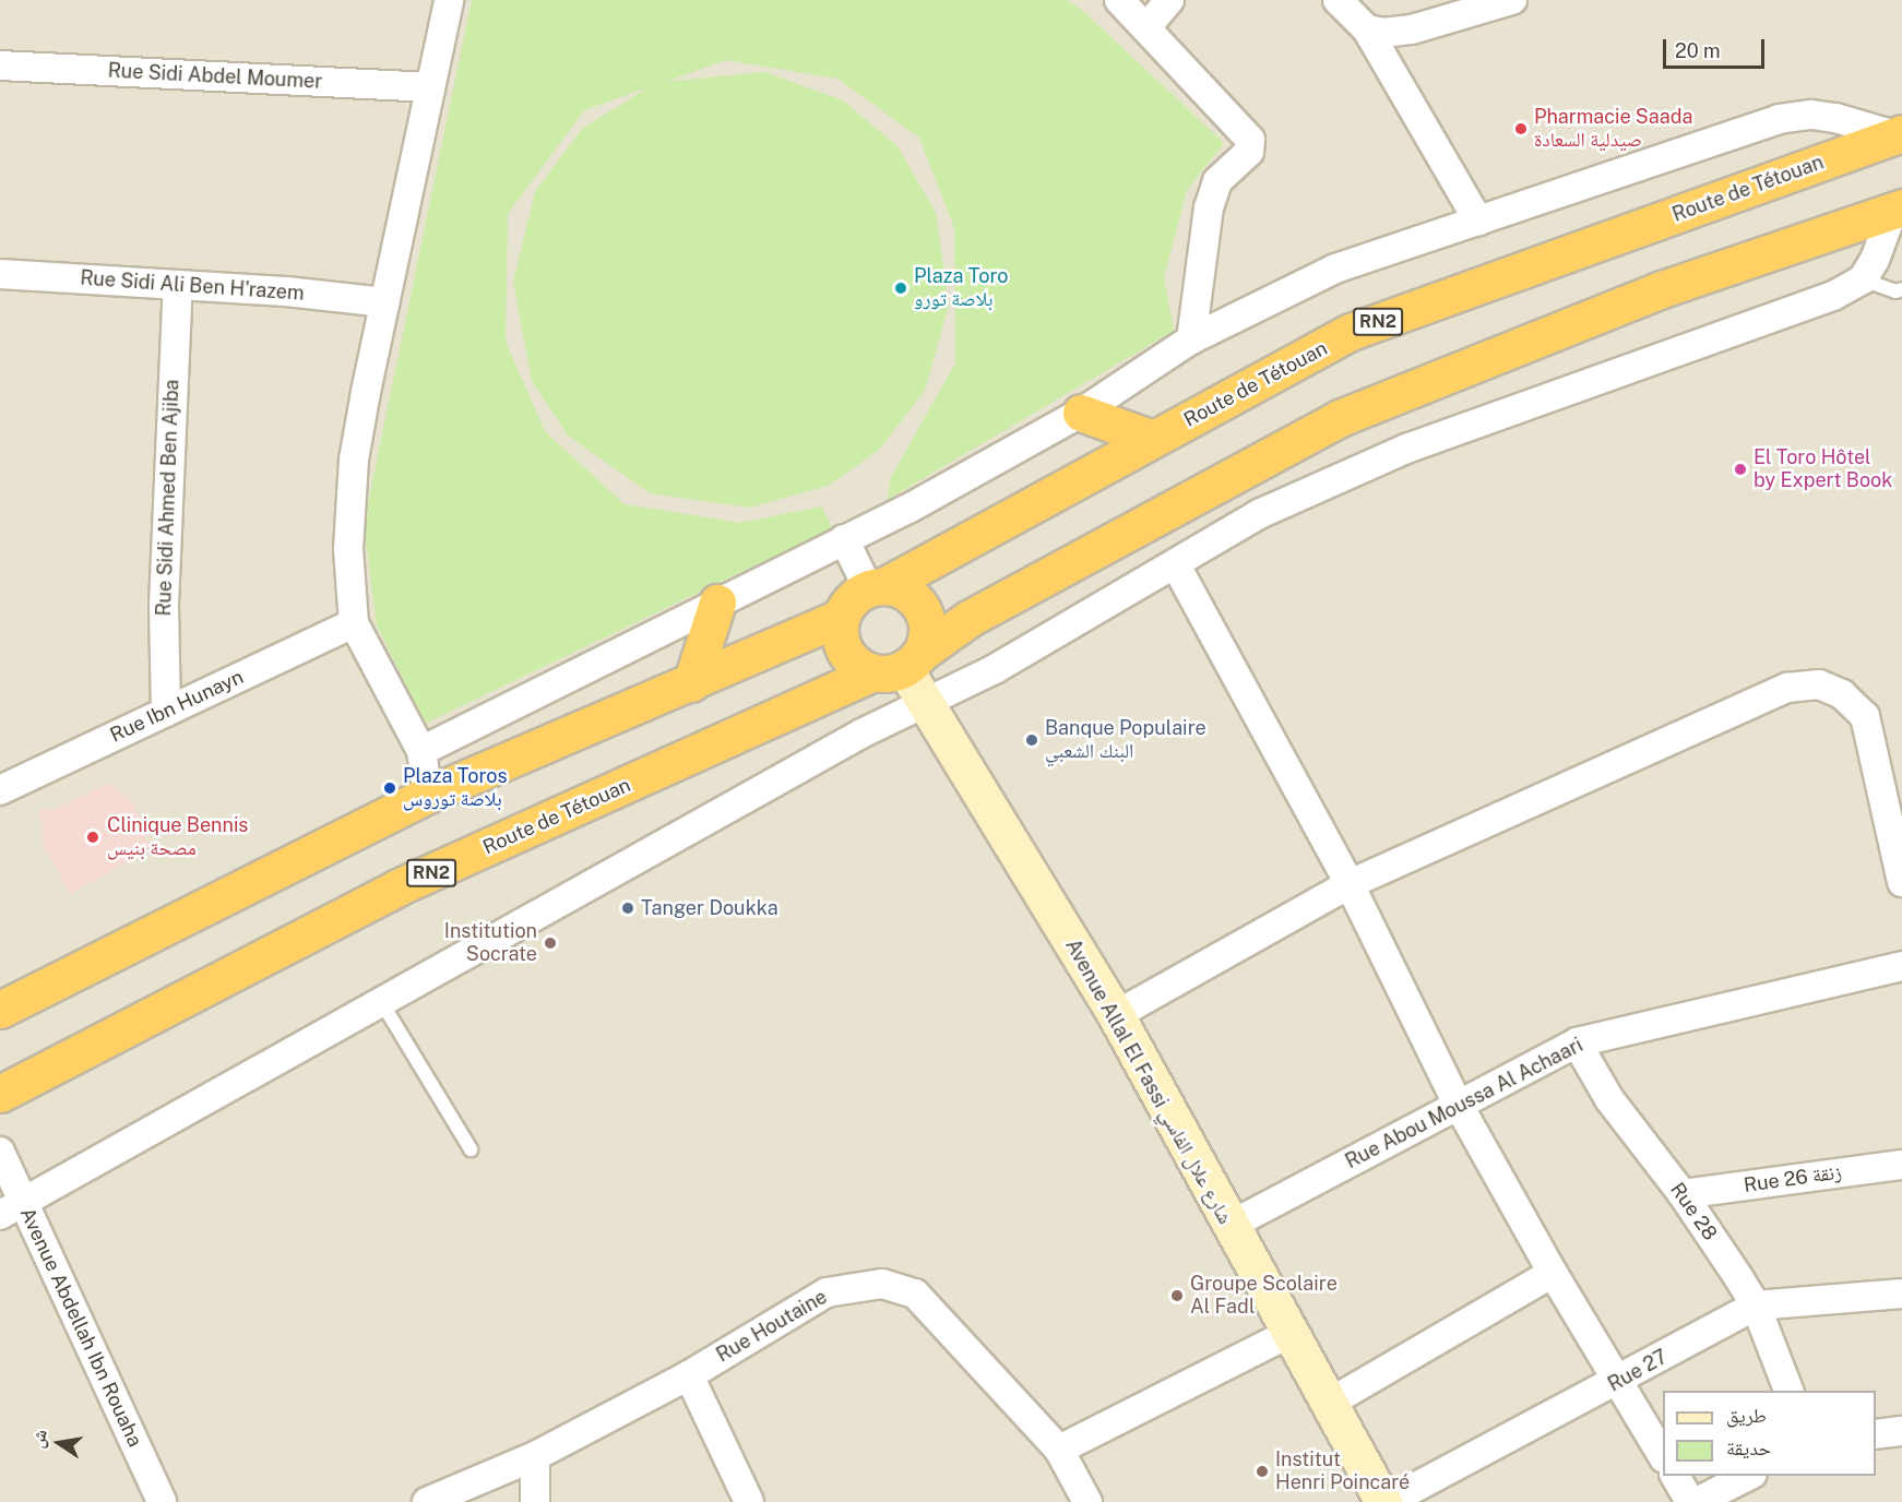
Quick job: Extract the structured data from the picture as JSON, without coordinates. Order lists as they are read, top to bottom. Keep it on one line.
{"streets":{"highway":["Route de Tétouan","RN2"],"street":["Rue Sidi Abdel Moumer","Rue Sidi Ali Ben H'razem","Rue Sidi Ahmed Ben Ajiba","Rue Ibn Hunayn","Avenue Allal El Fassi شارع علال الفاسي","Rue Abou Moussa Al Achaari","Rue 26 زنقة","Rue 28","Rue Houtaine","Avenue Abdellah Ibn Rouaha","Rue 27"]},"crossings":[["Route de Tétouan","RN2"],["Route de Tétouan","Avenue Allal El Fassi شارع علال الفاسي"],["Rue Sidi Ali Ben H'razem","Rue Sidi Ahmed Ben Ajiba"],["RN2","Avenue Allal El Fassi شارع علال الفاسي"],["Rue Sidi Ahmed Ben Ajiba","Rue Ibn Hunayn"],["Avenue Allal El Fassi شارع علال الفاسي","Rue Abou Moussa Al Achaari"],["Avenue Allal El Fassi شارع علال الفاسي","Rue 27"],["Rue Abou Moussa Al Achaari","Rue 28"],["Rue 26 زنقة","Rue 28"],["Rue 28","Rue 27"]],"places":["Pharmacie Saada صيدلية السعادة","Plaza Toro بلاصة تورو","El Toro Hôtel by Expert Book","Banque Populaire البنك الشعبي","Plaza Toros بلاصة توروس","Clinique Bennis مصحة بنيس","Tanger Doukka","Institution Socrate","Groupe Scolaire Al Fadl","Institut Henri Poincaré"],"legend":["طريق","حديقة"],"scale_bar":"20 m","north":"left"}
